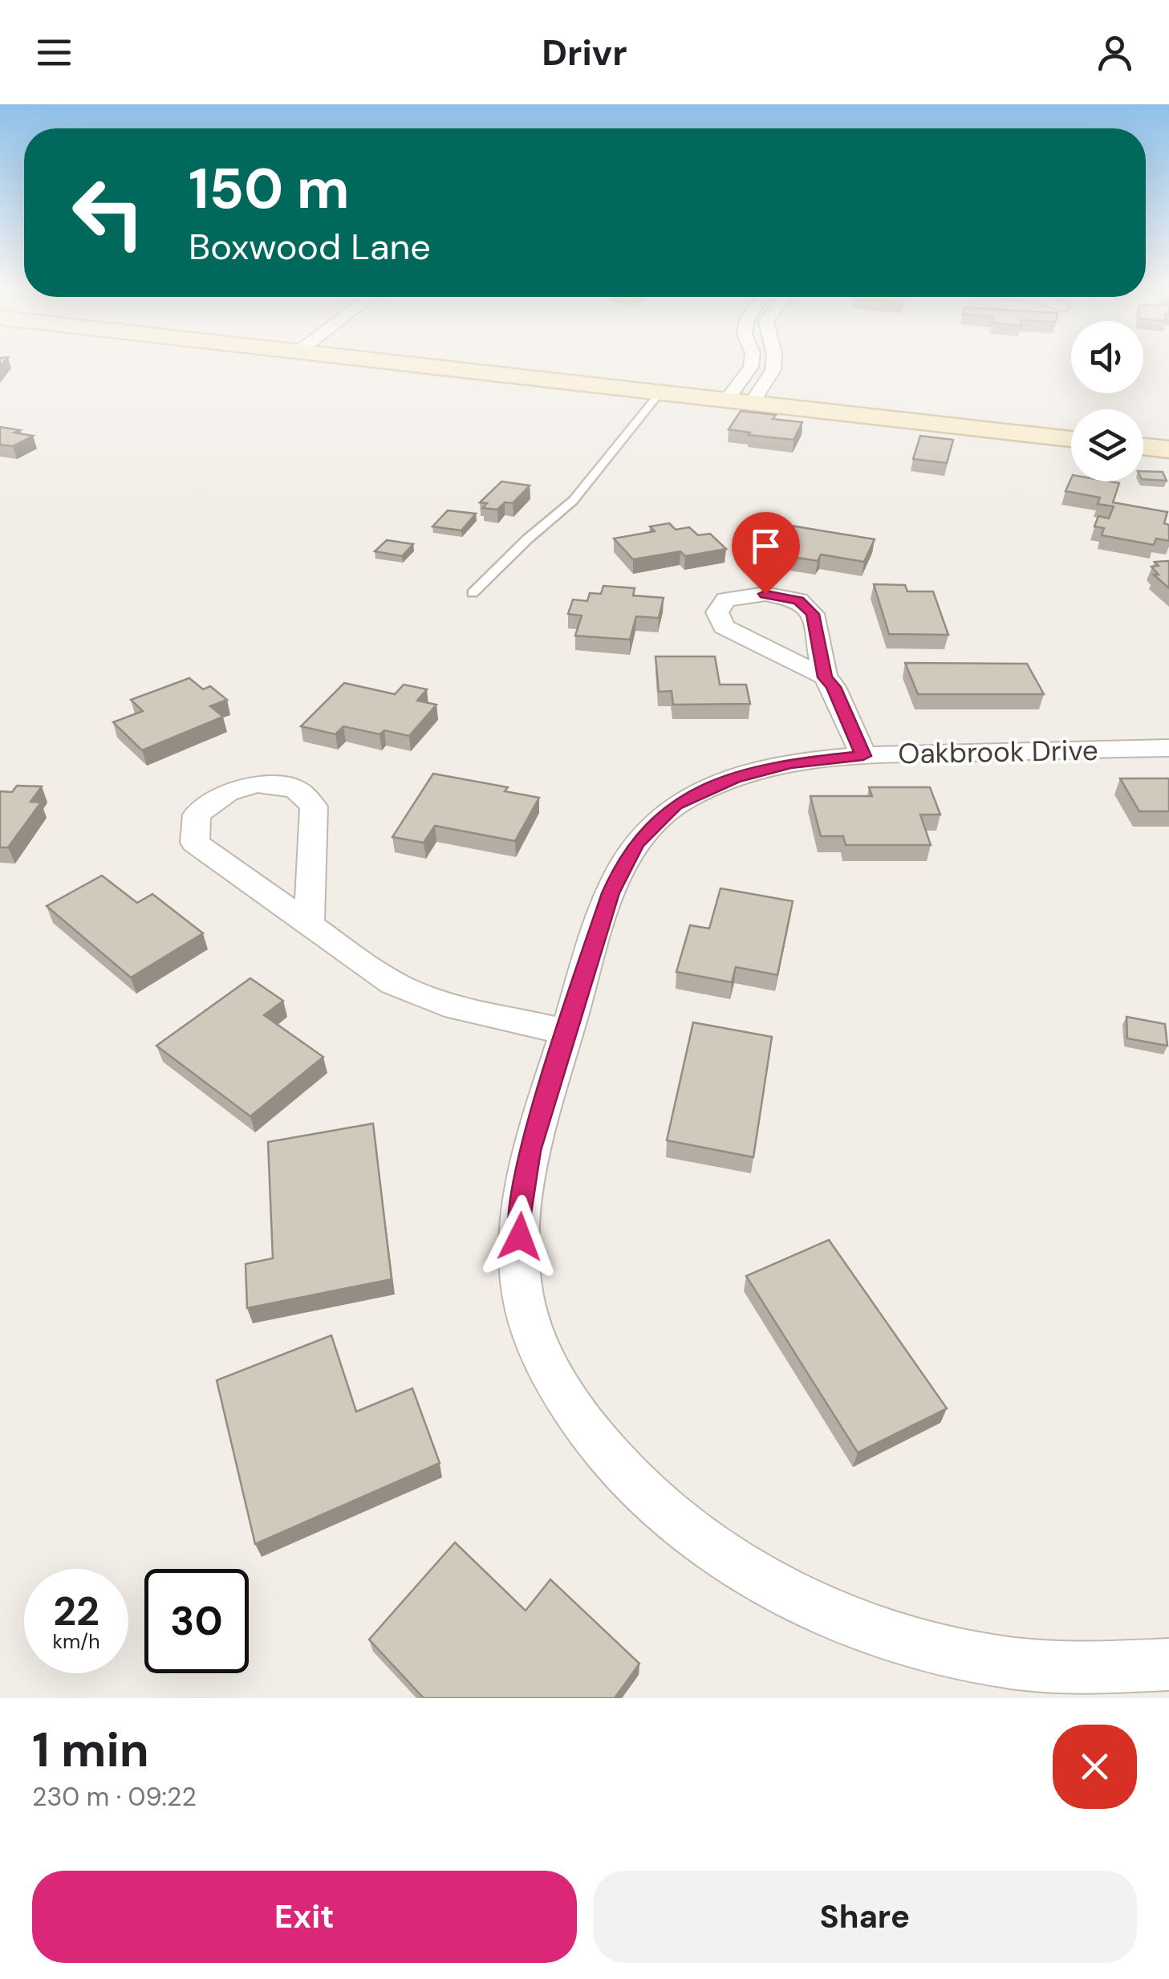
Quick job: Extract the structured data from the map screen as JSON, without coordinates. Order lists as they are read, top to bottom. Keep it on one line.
{"streets":{"street":["Oakbrook Drive"]},"page":{"header":"Drivr","turn":["150 m","Boxwood Lane"],"speed":"22 km/h","limit":"30","heading":["1 min","230 m · 09:22"],"buttons":["Exit","Share"]}}
